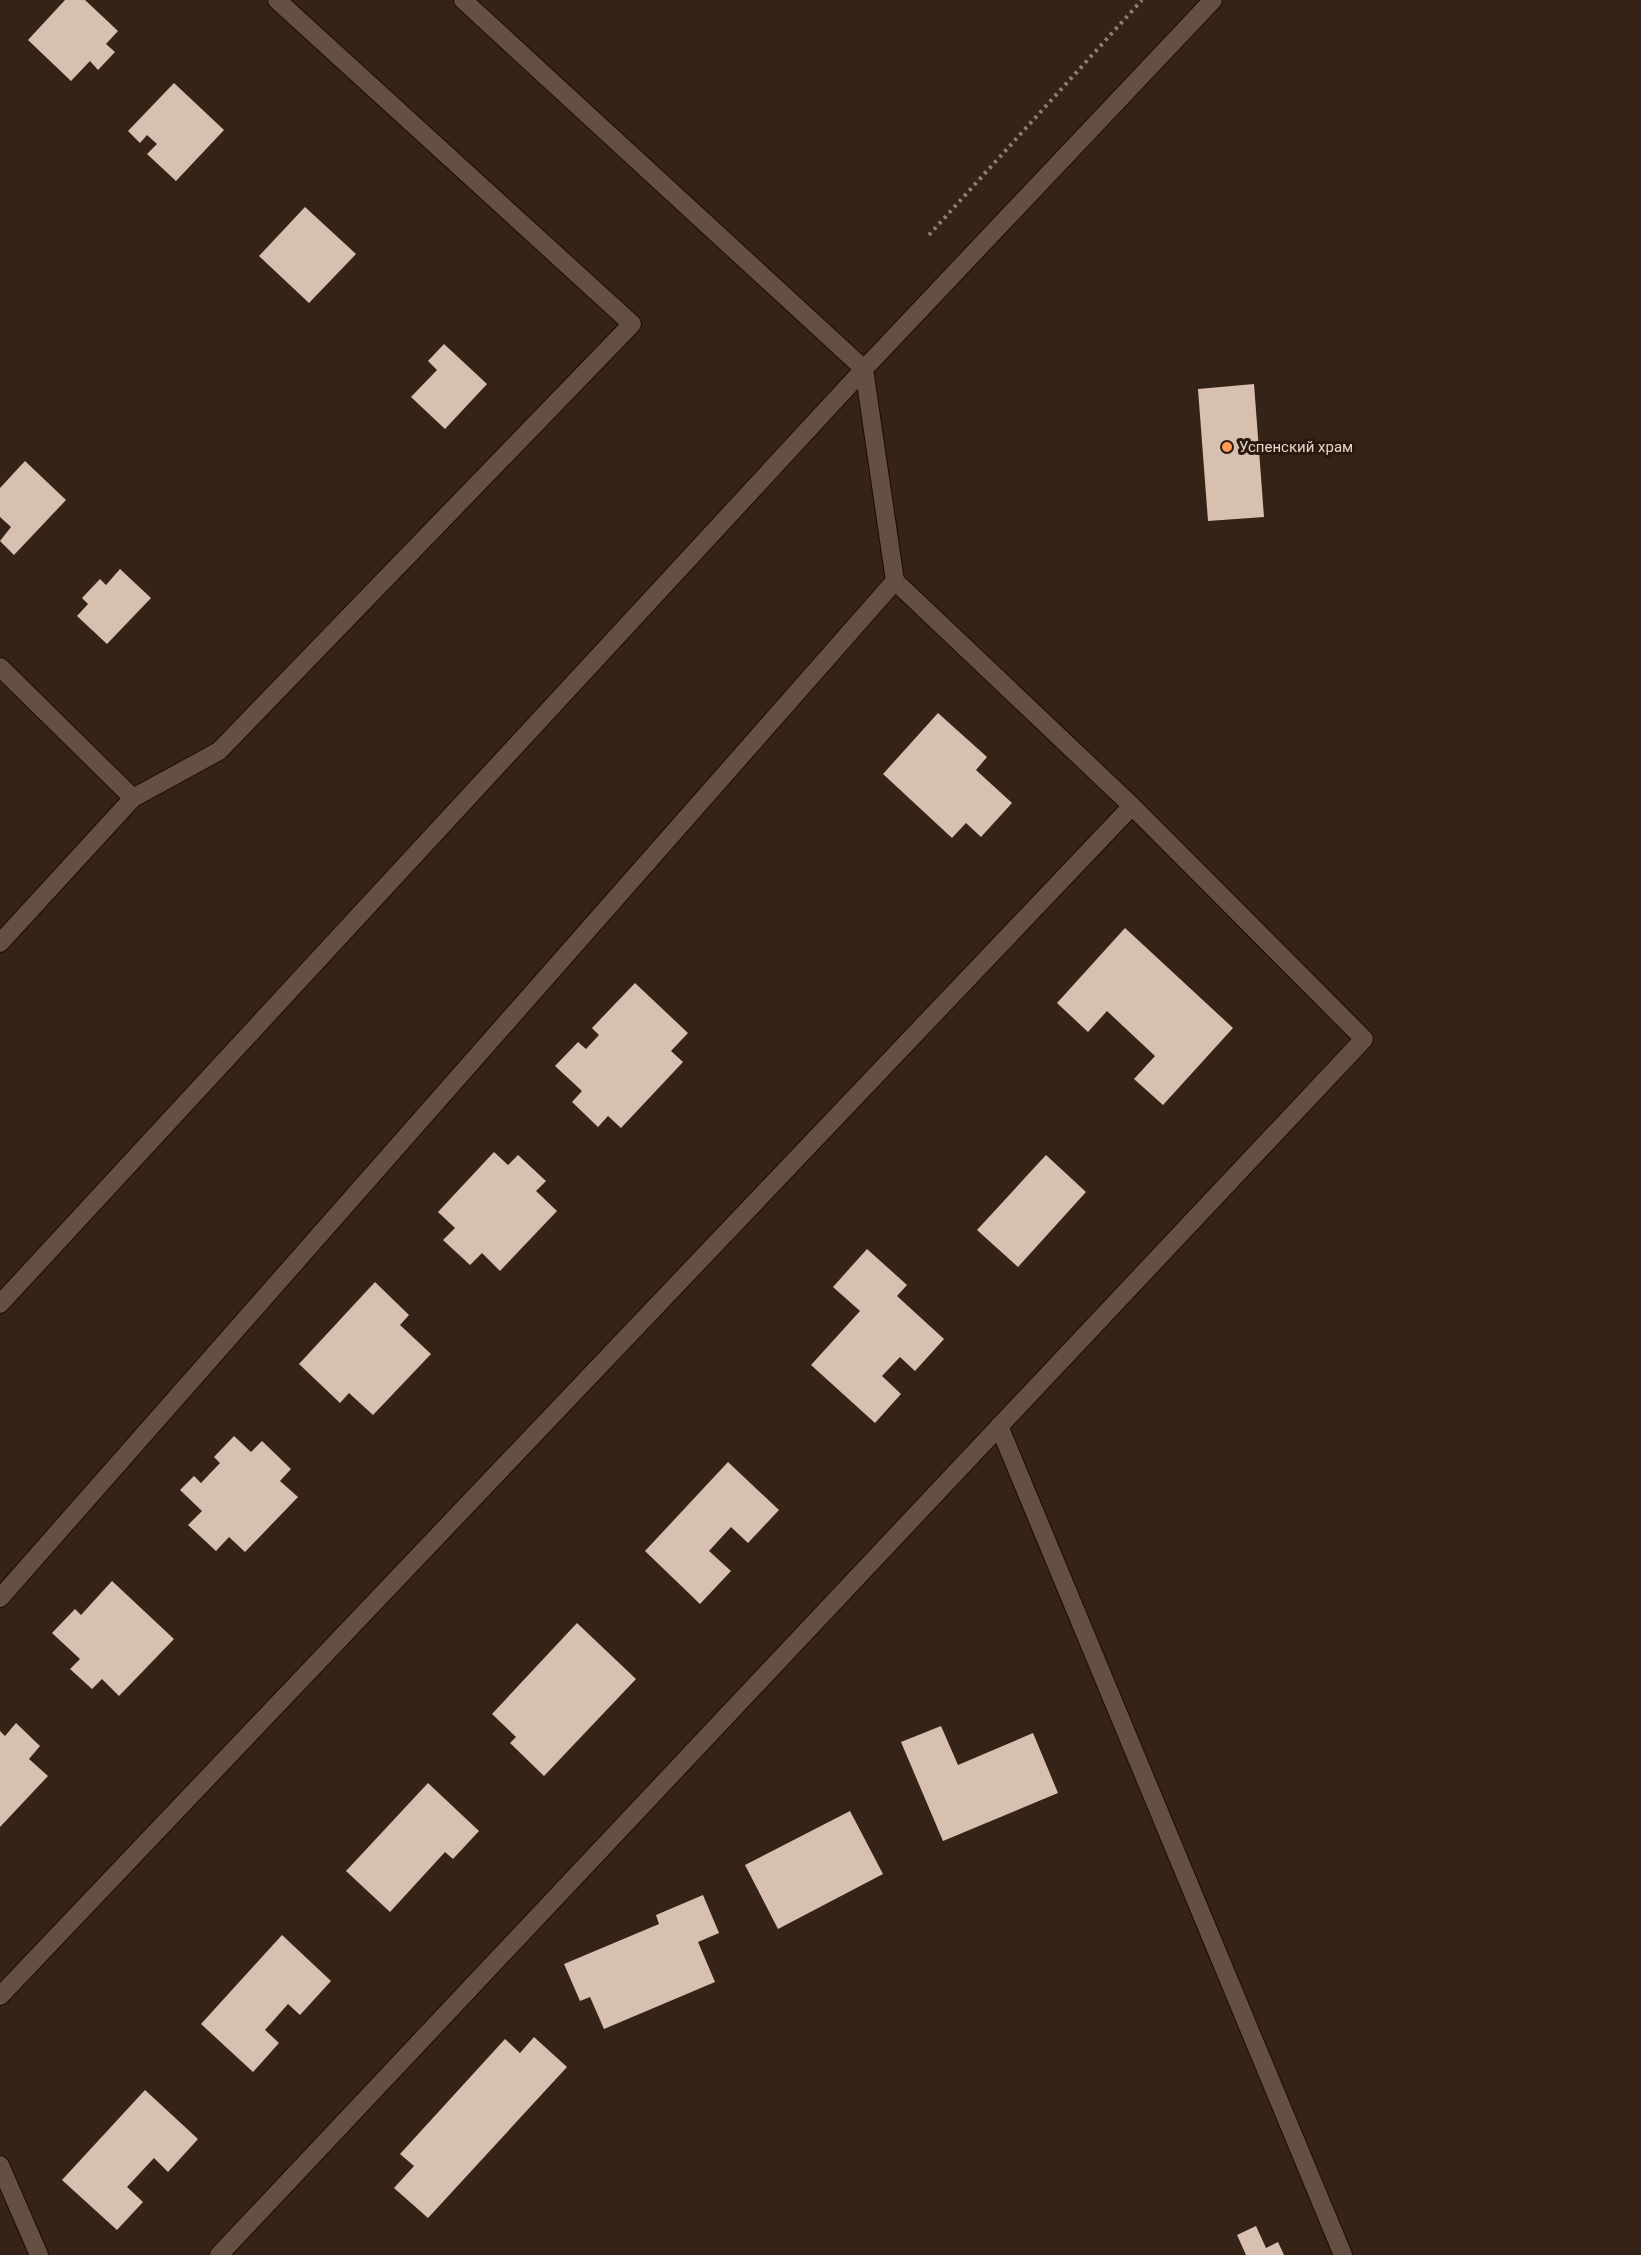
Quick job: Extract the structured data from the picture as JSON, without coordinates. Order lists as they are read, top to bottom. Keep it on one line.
{"places":["Успенский храм"]}
